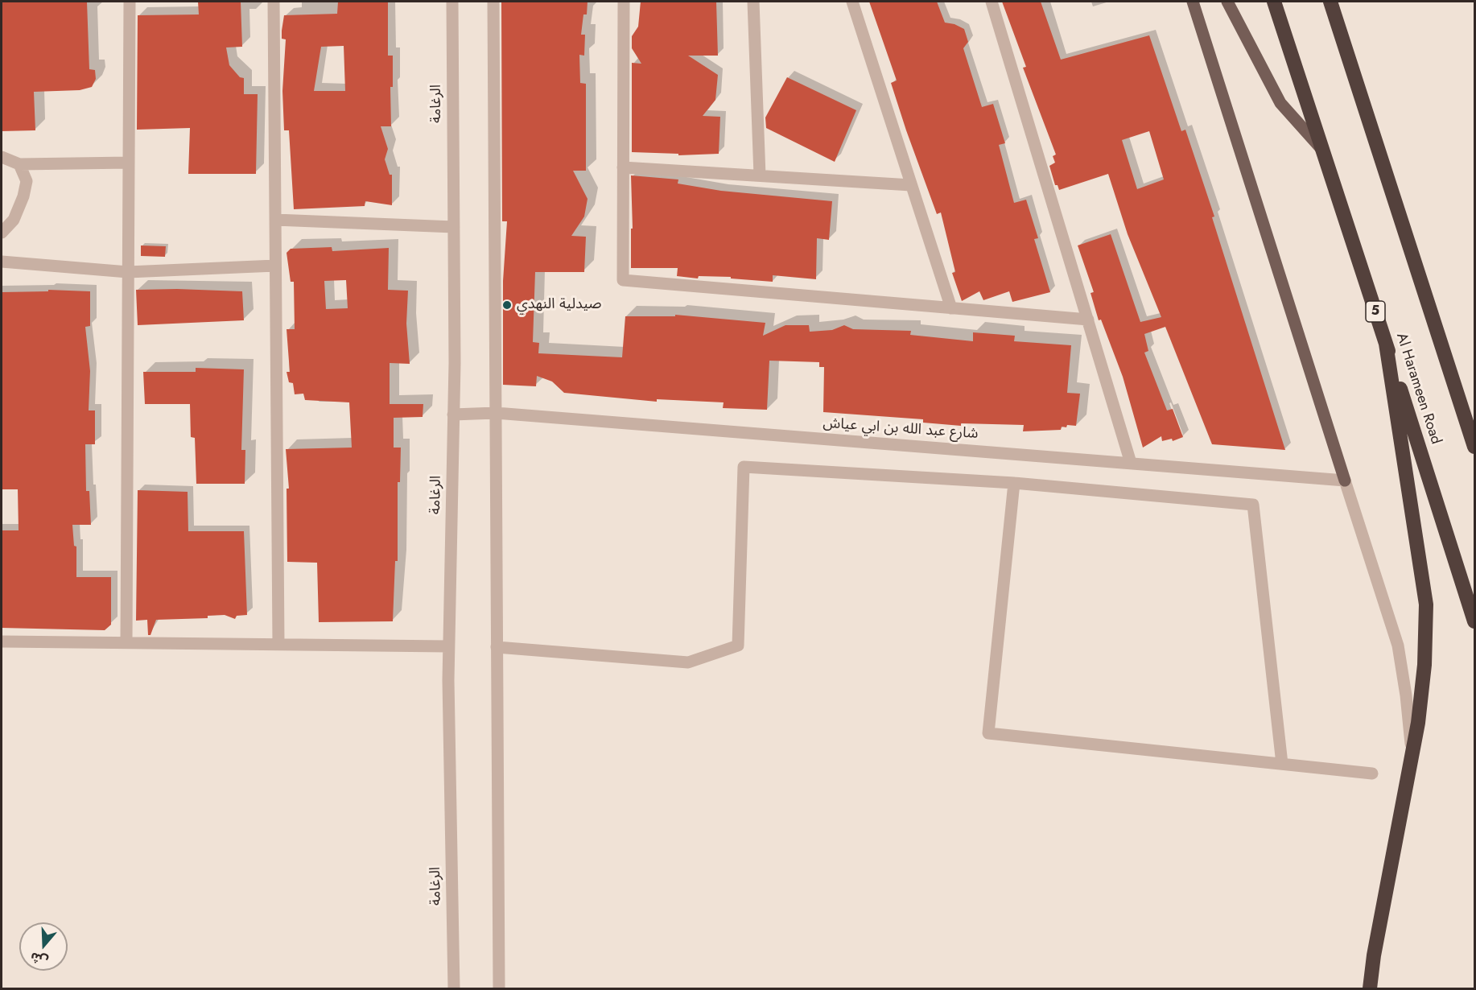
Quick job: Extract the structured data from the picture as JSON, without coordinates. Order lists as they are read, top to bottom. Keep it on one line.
{"streets":{"highway":["5","Al Harameen Road"],"street":["الرغامة","شارع عبد الله بن ابي عياش"]},"crossings":[["الرغامة","شارع عبد الله بن ابي عياش"]],"places":["صيدلية النهدي"],"north":"bottom"}
